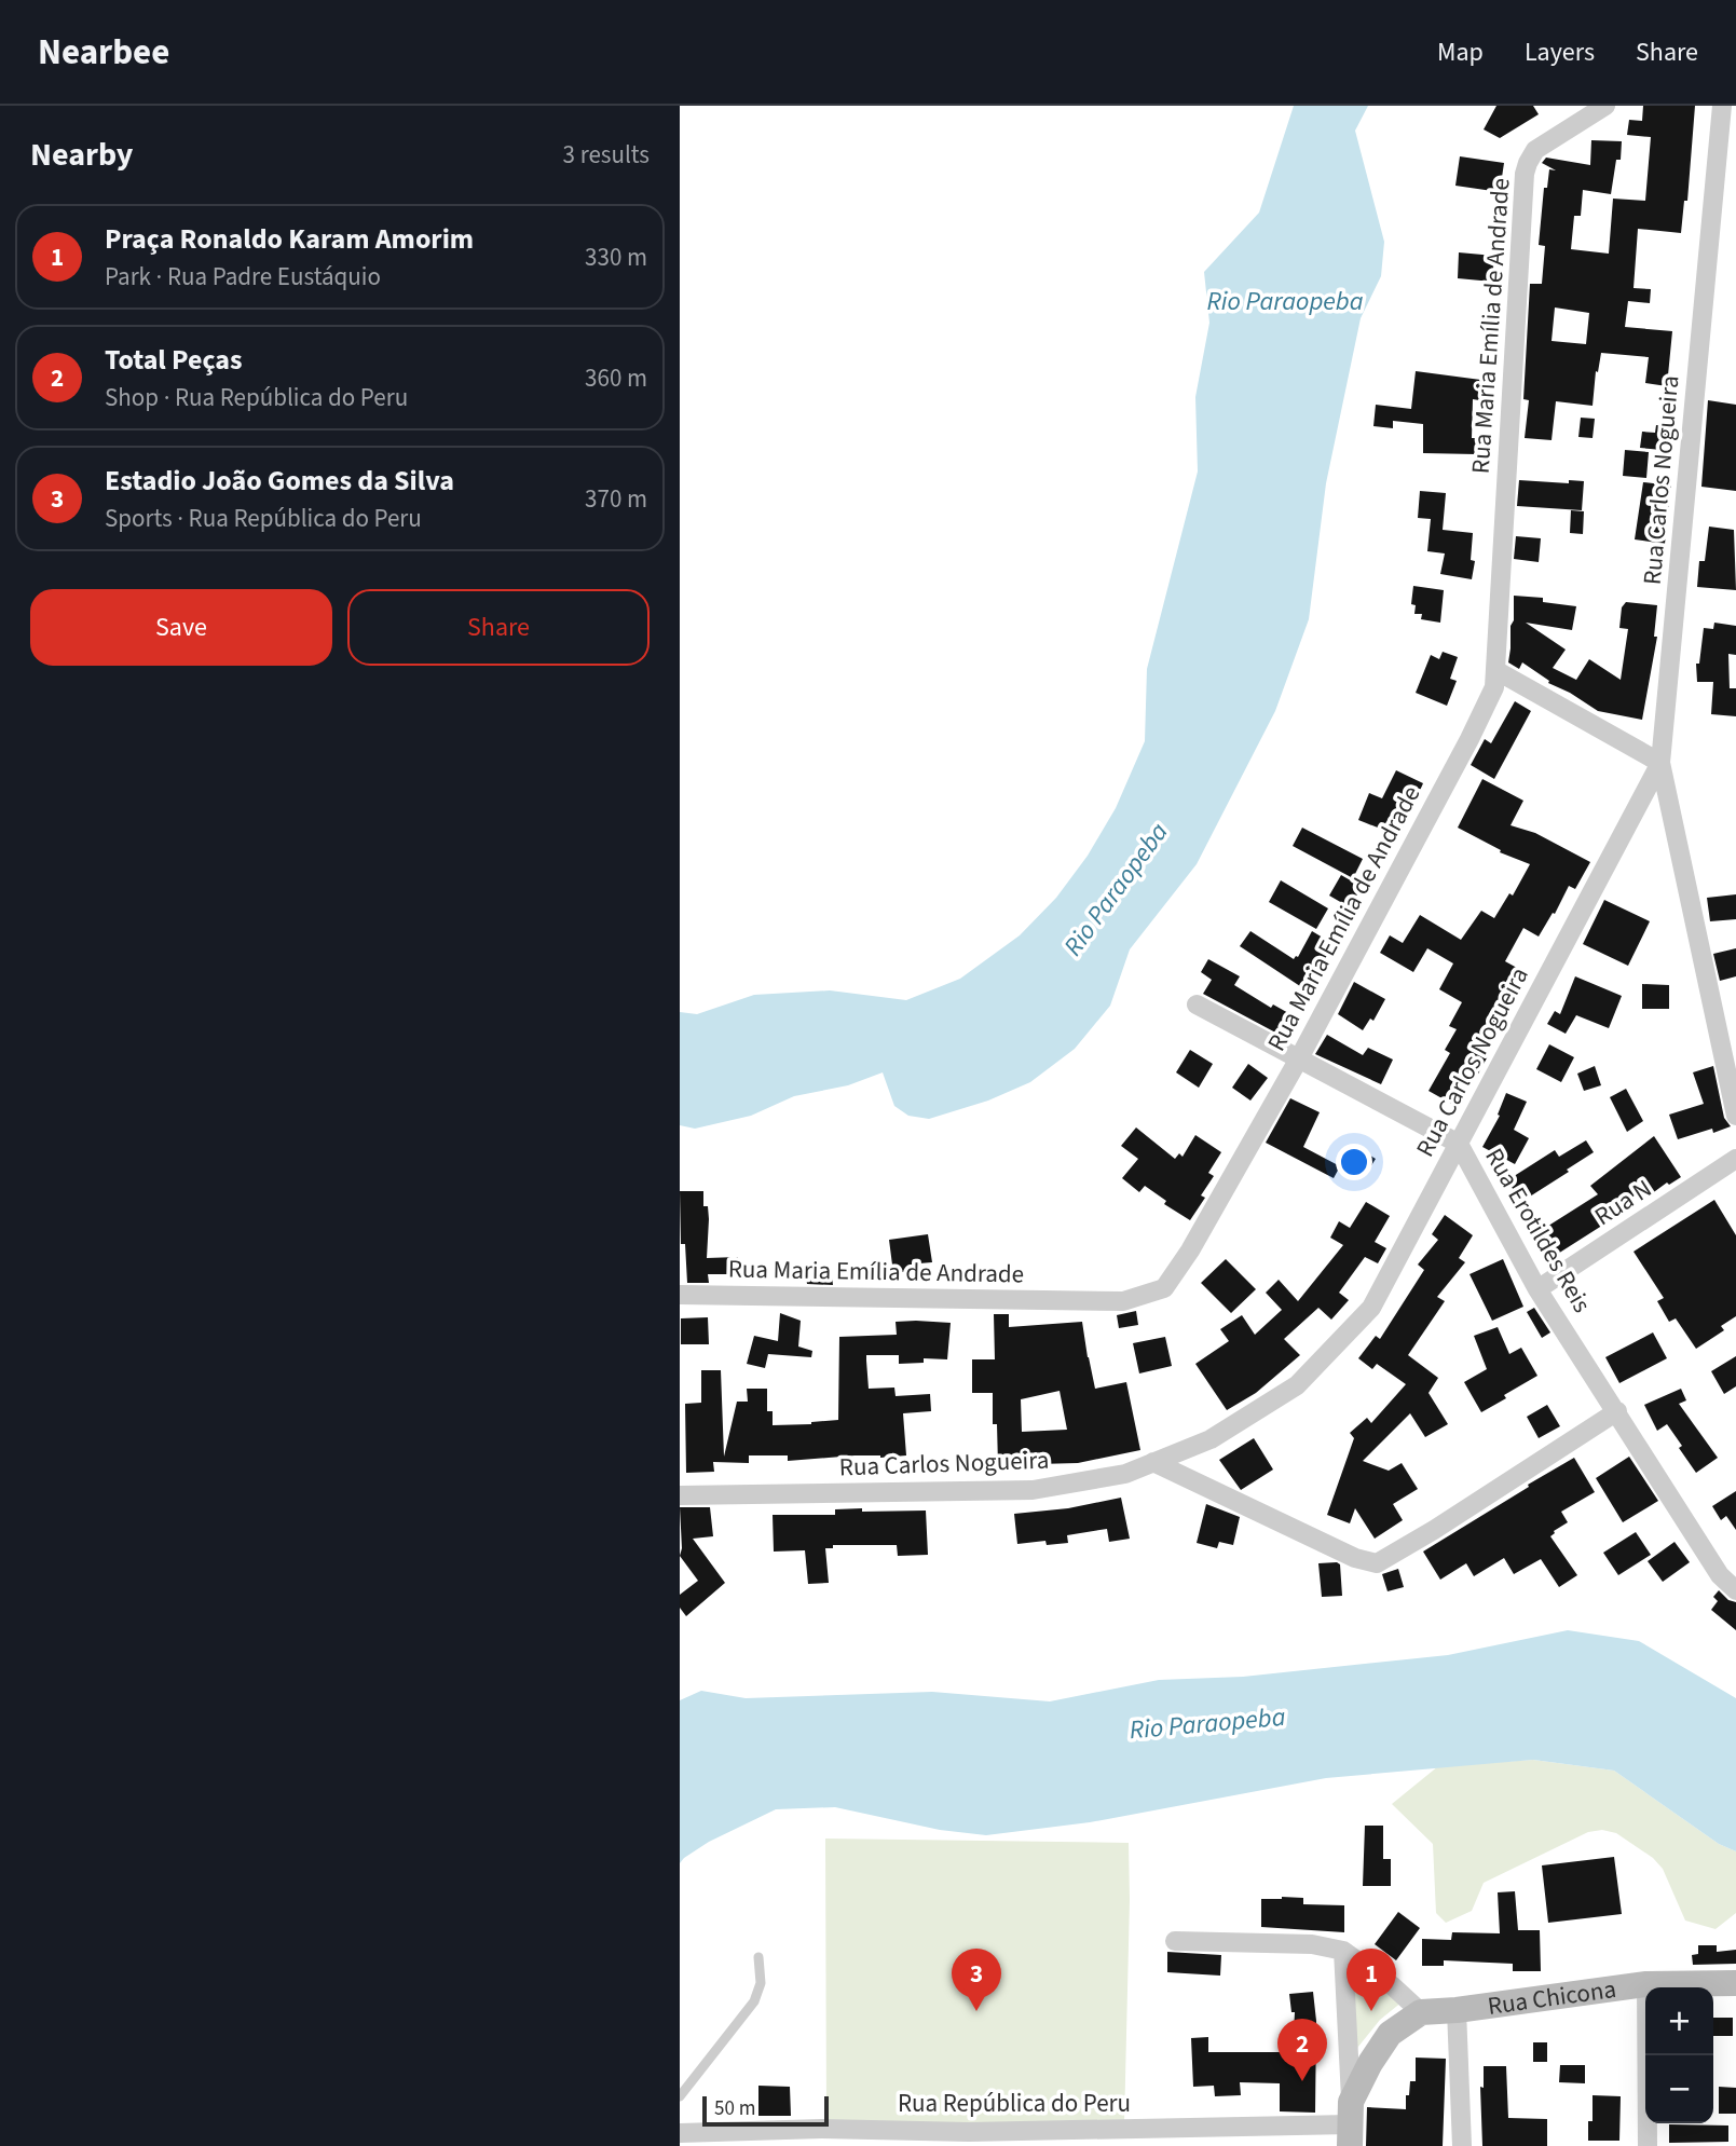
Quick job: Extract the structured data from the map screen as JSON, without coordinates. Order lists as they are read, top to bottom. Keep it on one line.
{"streets":{"main road":["Rua Chicona"],"street":["Rua Maria Emília de Andrade","Rua Carlos Nogueira","Rua N","Rua Erotildes Reis","Rua República do Peru"]},"crossings":[["Rua Maria Emília de Andrade","Rua Erotildes Reis"],["Rua Carlos Nogueira","Rua Erotildes Reis"],["Rua N","Rua Erotildes Reis"]],"water":["Rio Paraopeba"],"scale_bar":"50 m","page":{"header":"Nearbee","nav":["Map","Layers","Share"],"heading":["Nearby","3 results"],"list":[{"mark":"1","name":"Praça Ronaldo Karam Amorim","note":"Park · Rua Padre Eustáquio","value":"330 m"},{"mark":"2","name":"Total Peças","note":"Shop · Rua República do Peru","value":"360 m"},{"mark":"3","name":"Estadio João Gomes da Silva","note":"Sports · Rua República do Peru","value":"370 m"}],"buttons":["Save","Share"],"pins":["1","3","2"],"map_buttons":["+","−"],"scale":"50 m"}}
